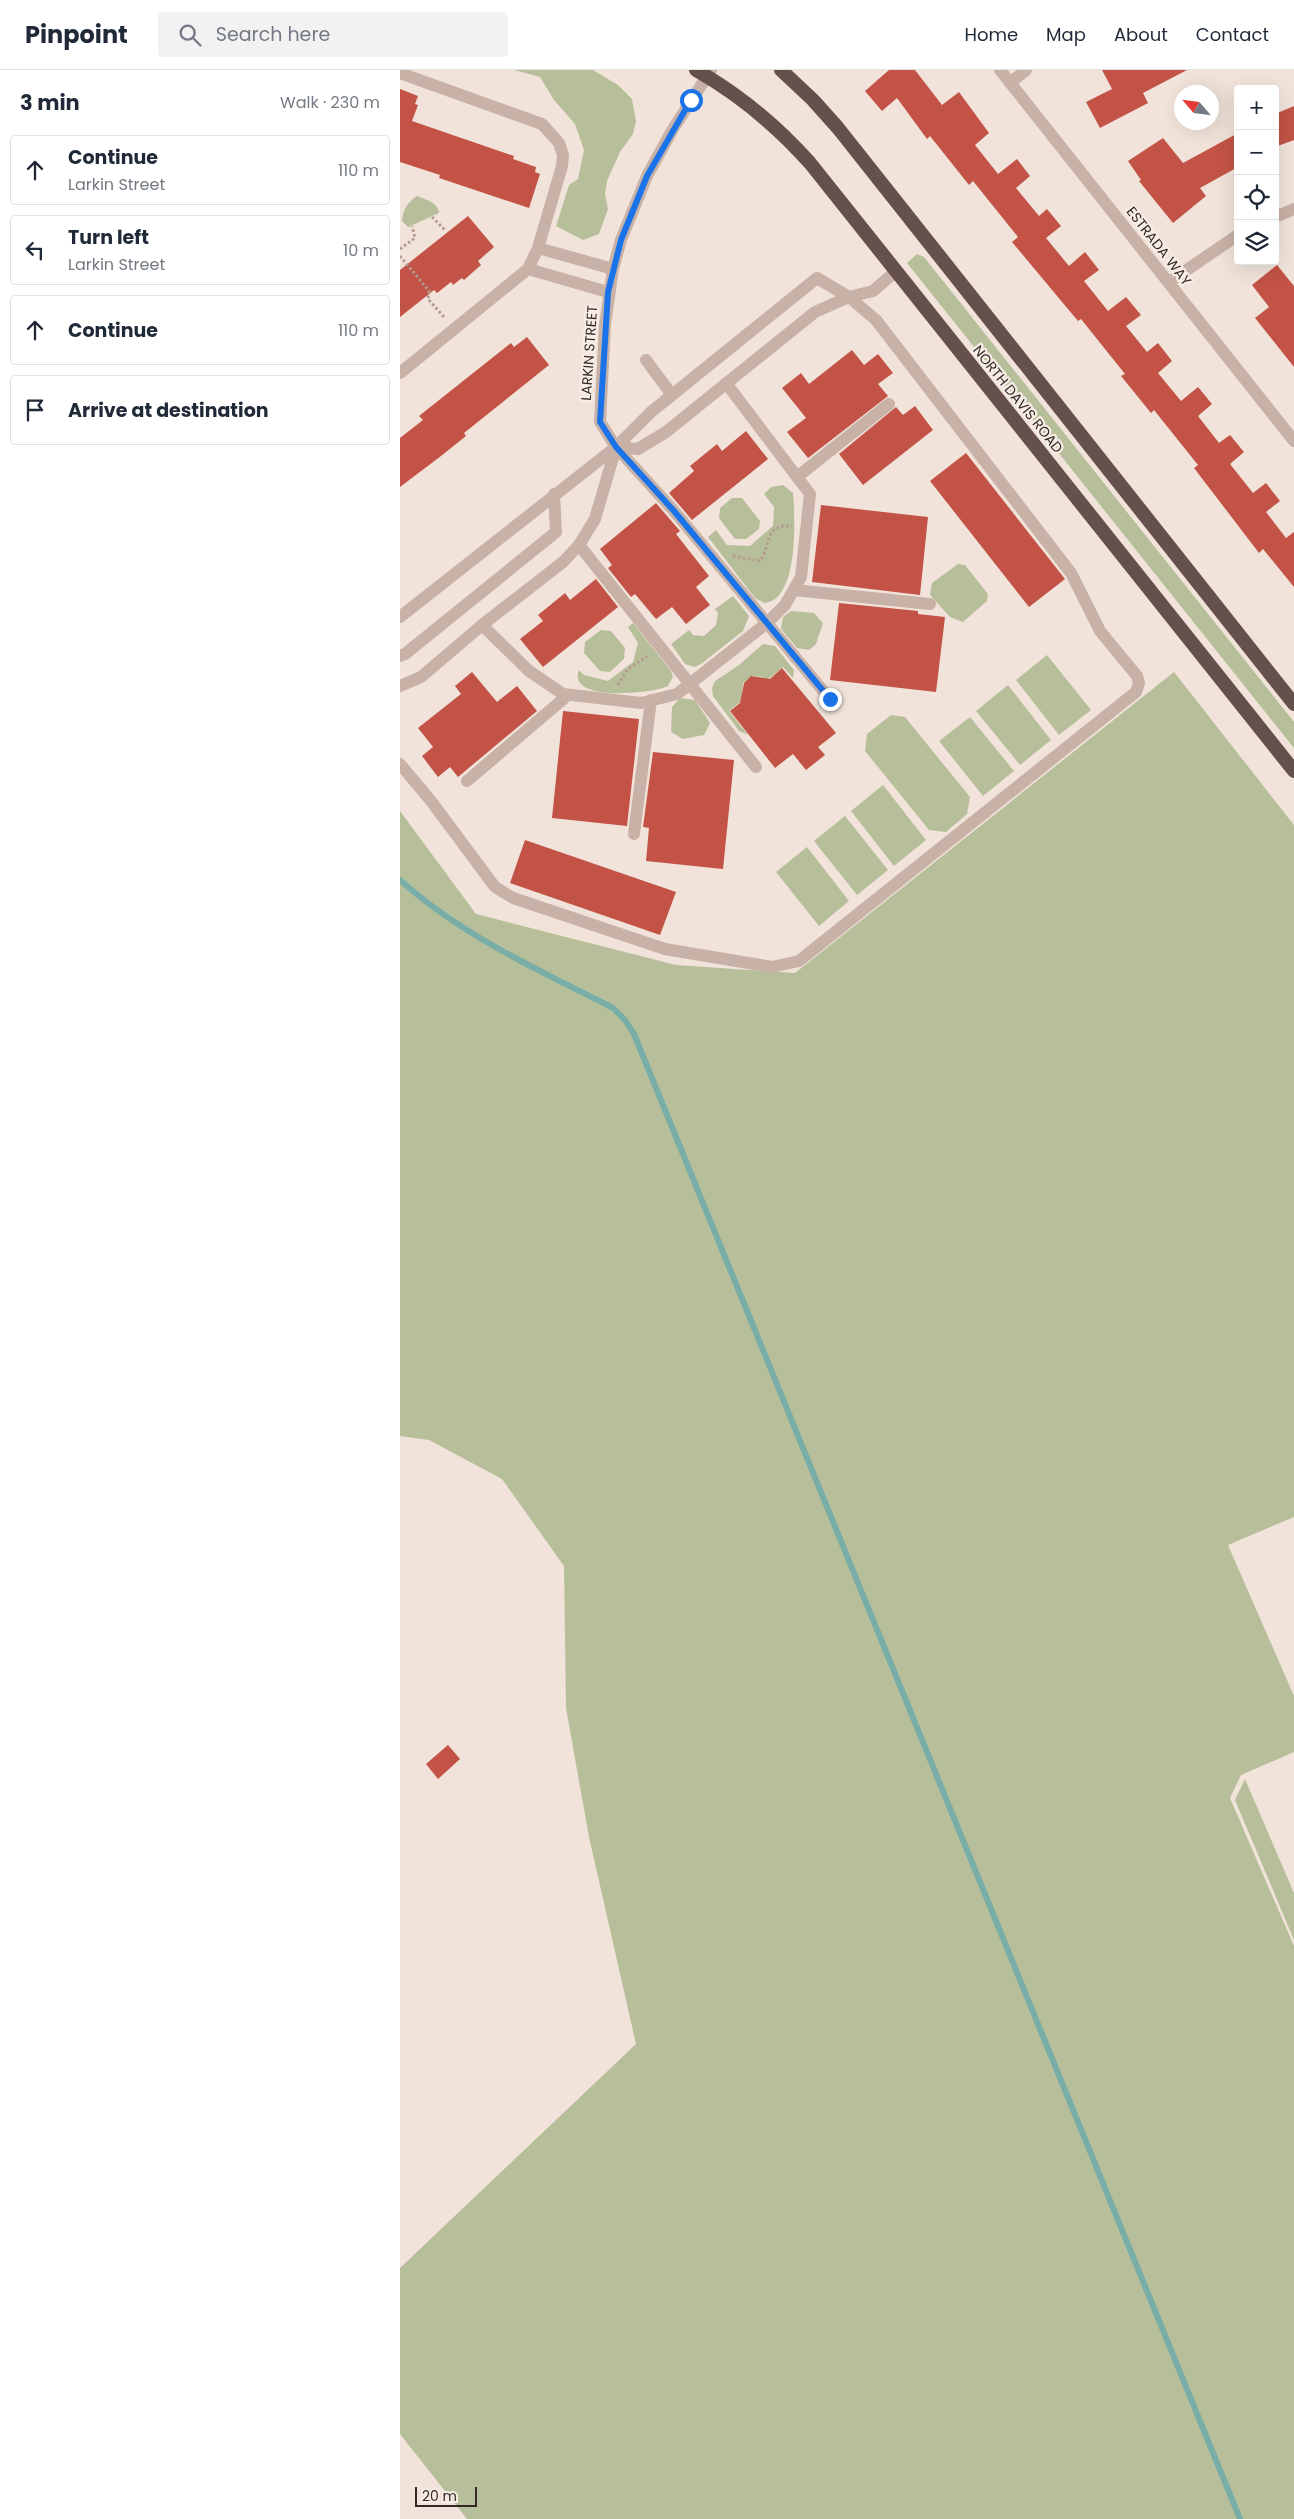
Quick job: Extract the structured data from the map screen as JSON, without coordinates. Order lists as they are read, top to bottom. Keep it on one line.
{"streets":{"highway":["NORTH DAVIS ROAD"],"street":["ESTRADA WAY","LARKIN STREET"]},"crossings":[["LARKIN STREET","NORTH DAVIS ROAD"]],"scale_bar":"20 m","north":"top left","page":{"header":"Pinpoint","search":"Search here","nav":["Home","Map","About","Contact"],"heading":["3 min","Walk · 230 m"],"map_buttons":["+","−"],"list":[["Continue","Larkin Street","110 m"],["Turn left","Larkin Street","10 m"],["Continue","110 m"],"Arrive at destination"],"scale":"20 m"}}
